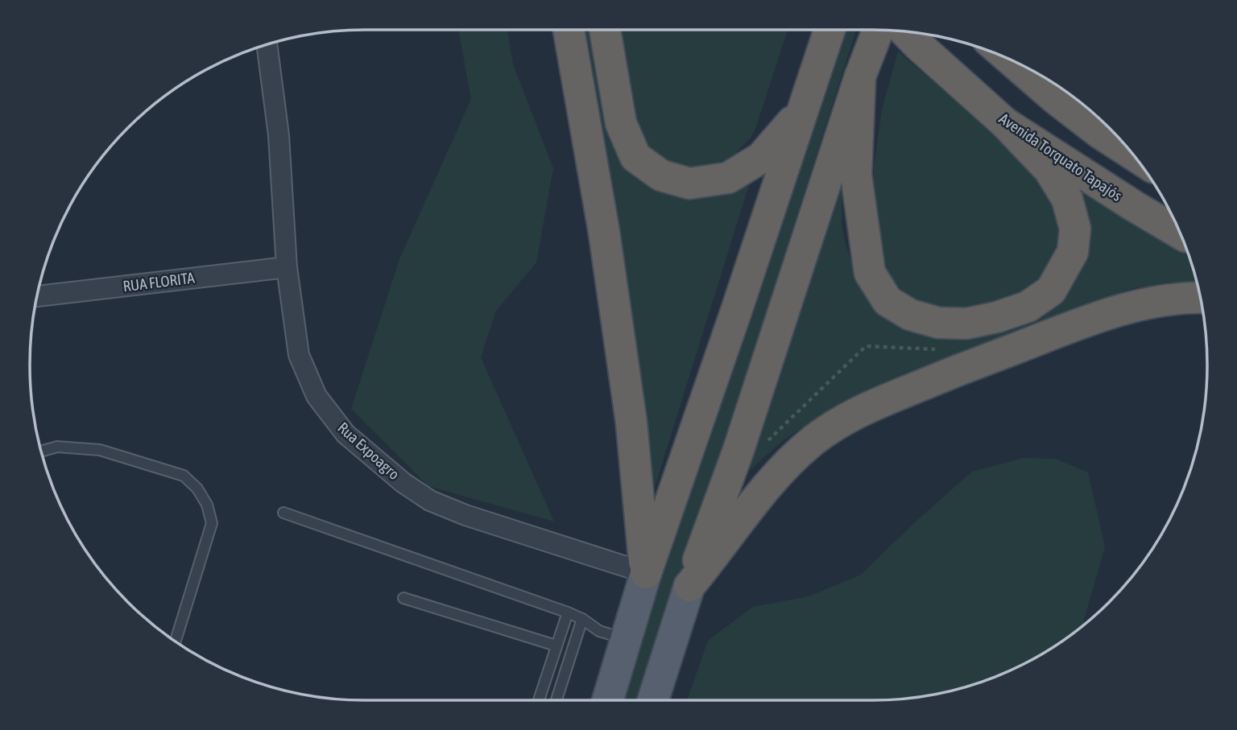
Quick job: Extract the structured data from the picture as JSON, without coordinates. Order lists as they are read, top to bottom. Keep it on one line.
{"streets":{"highway":["Avenida Torquato Tapajós"],"street":["RUA FLORITA","Rua Expoagro"]},"crossings":[["RUA FLORITA","Rua Expoagro"]]}
